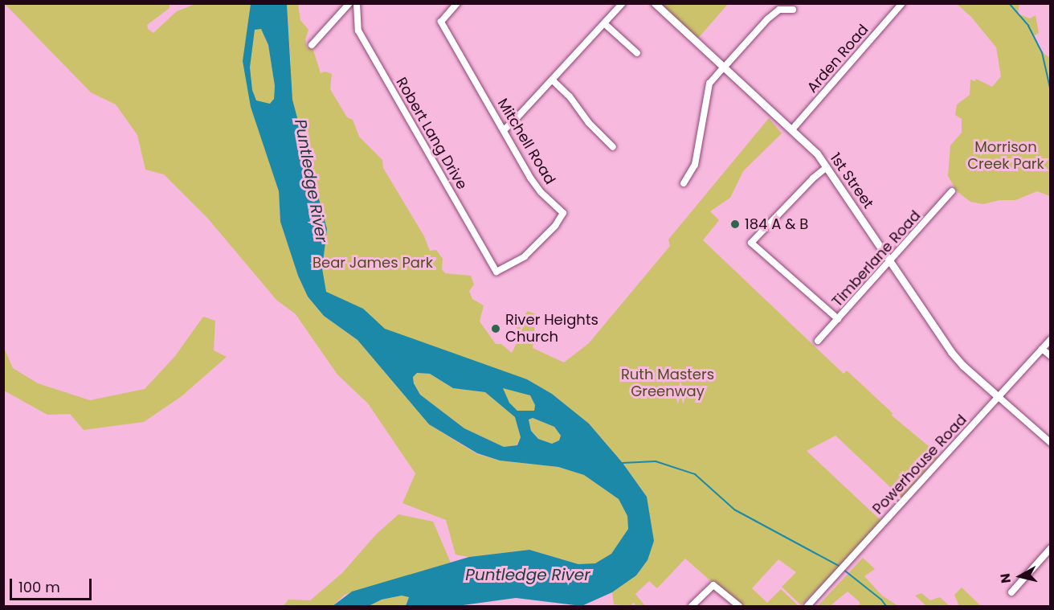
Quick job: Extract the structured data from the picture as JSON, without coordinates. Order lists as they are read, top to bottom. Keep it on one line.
{"streets":{"street":["Arden Road","Robert Lang Drive","Mitchell Road","1st Street","Timberlane Road","Powerhouse Road"]},"crossings":[["Arden Road","1st Street"],["Robert Lang Drive","Mitchell Road"],["1st Street","Timberlane Road"],["1st Street","Powerhouse Road"]],"water":["Puntledge River"],"parks":["Morrison Creek Park","Bear James Park","Ruth Masters Greenway"],"places":["184 A & B","River Heights Church"],"scale_bar":"100 m","north":"left"}
